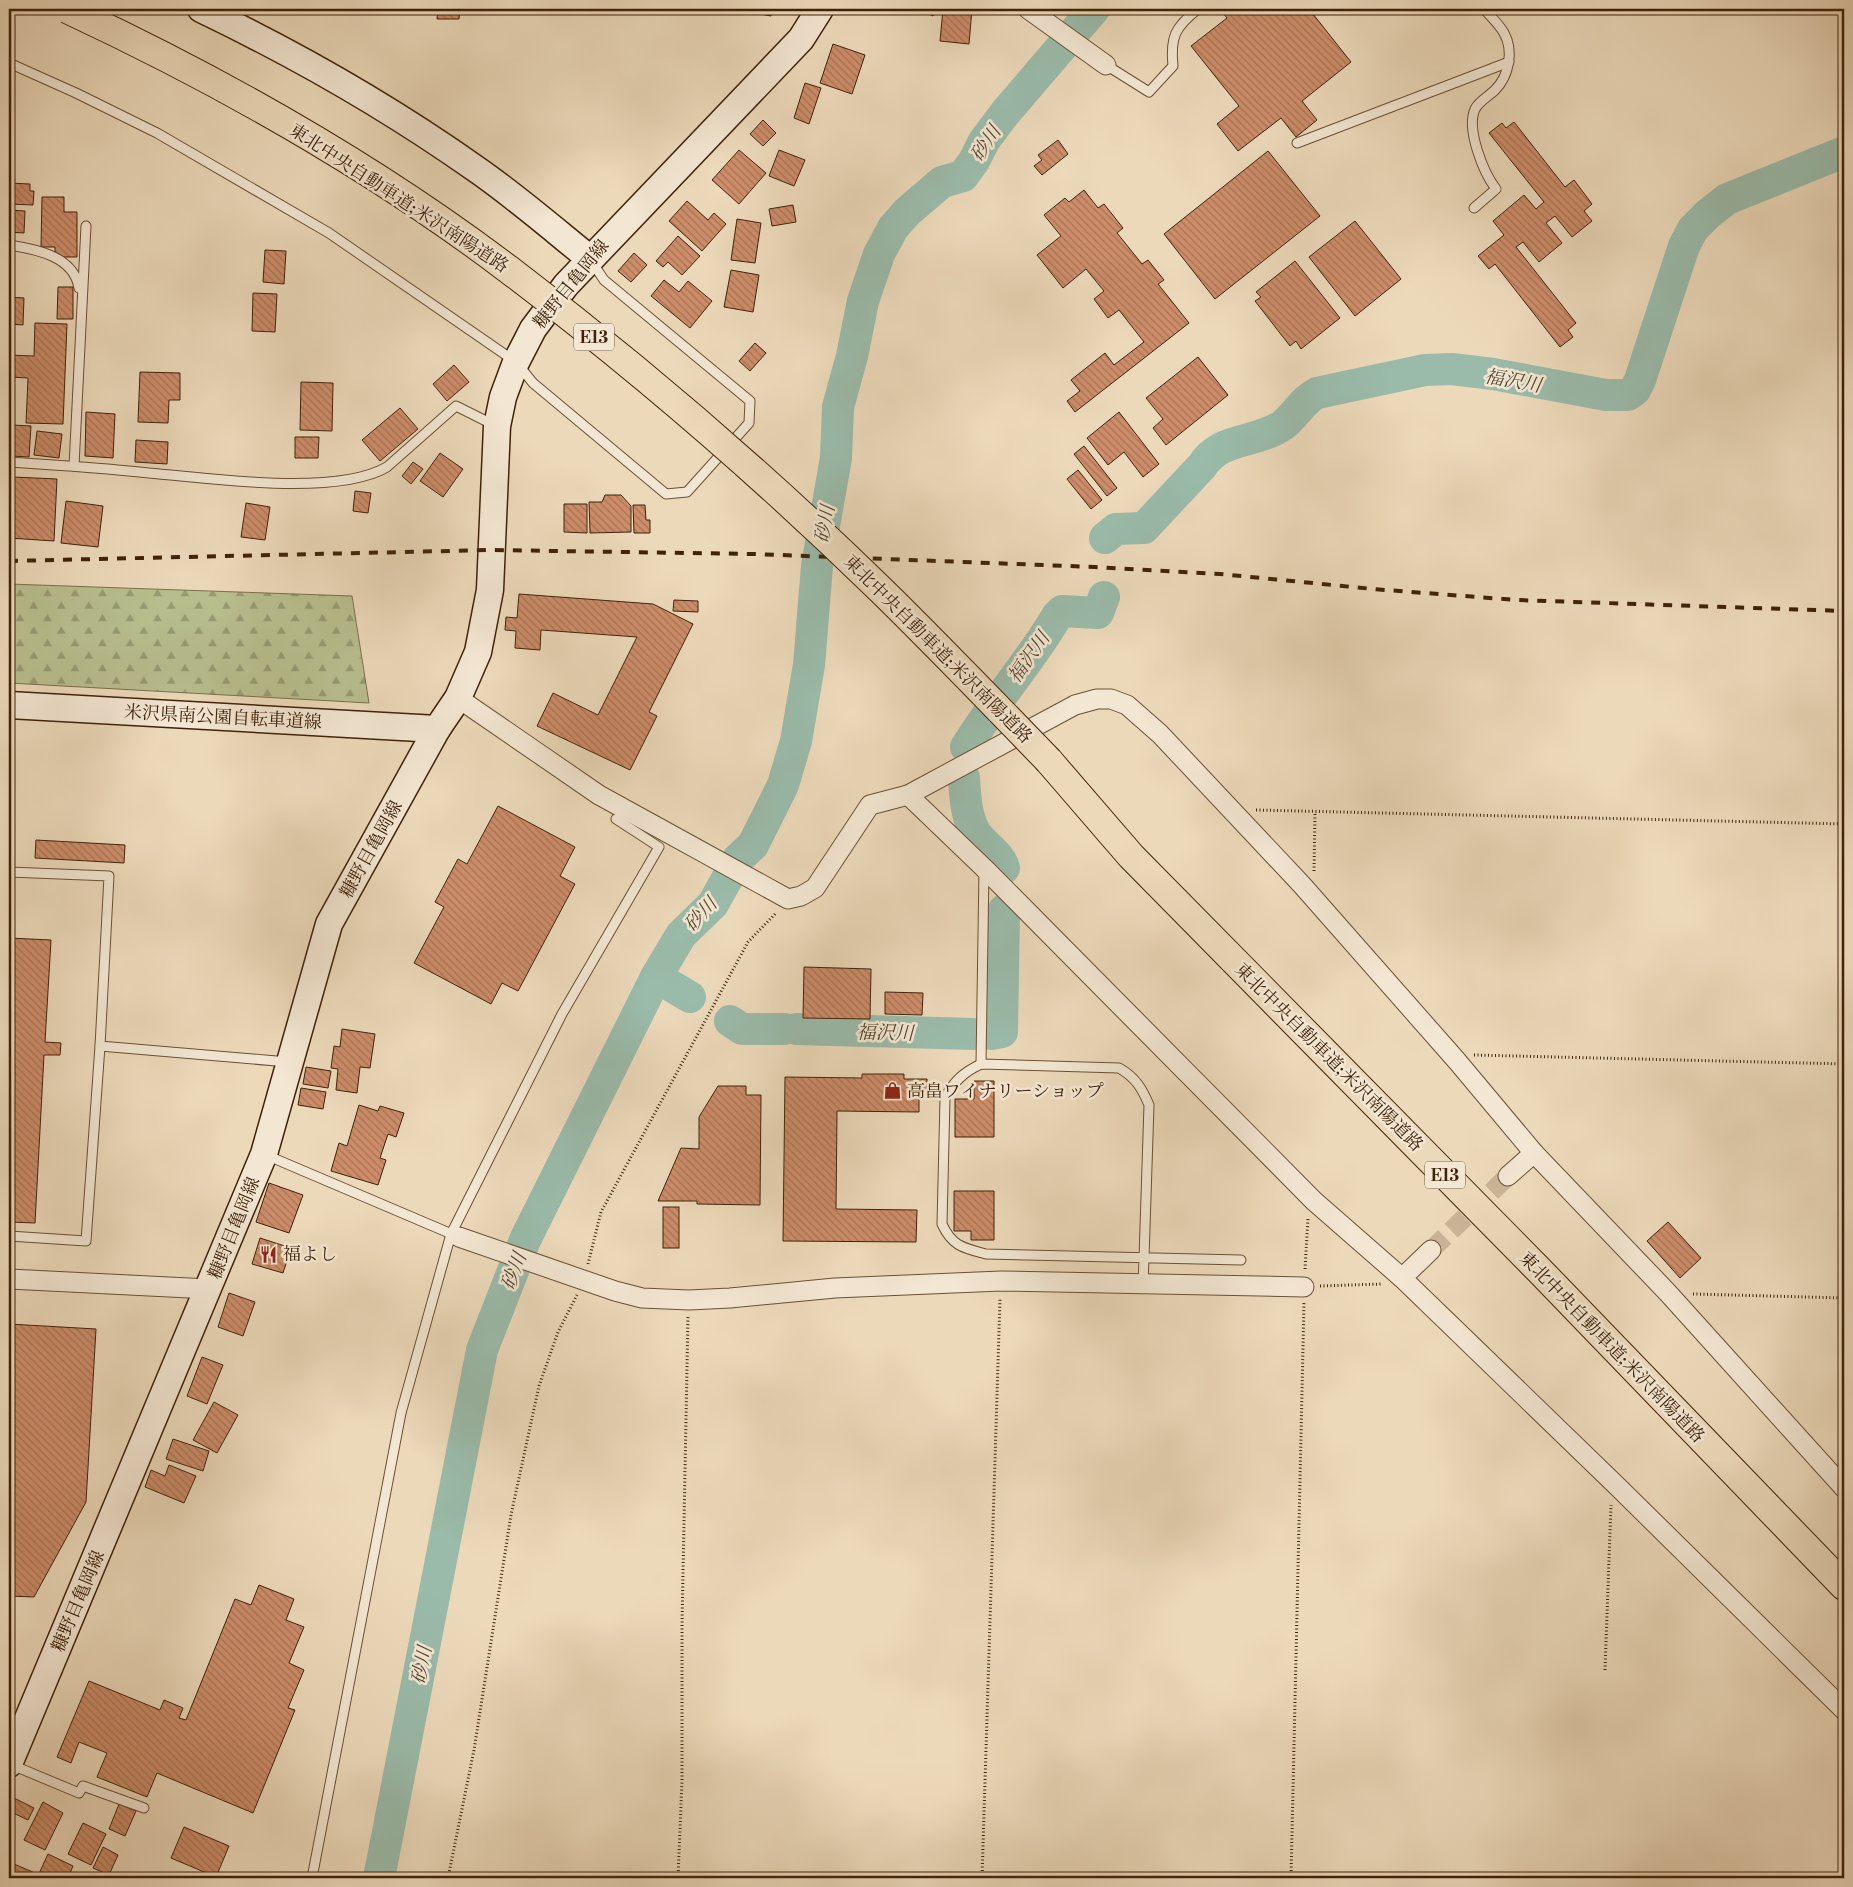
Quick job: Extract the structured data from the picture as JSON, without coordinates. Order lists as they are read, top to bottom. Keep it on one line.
{"streets":{"highway":["東北中央自動車道;米沢南陽道路","E13"],"main road":["糠野目亀岡線","米沢県南公園自転車道線"]},"crossings":[["糠野目亀岡線","米沢県南公園自転車道線"]],"water":["砂川","福沢川"],"places":{"shop":["高畠ワイナリーショップ"],"restaurant":["福よし"]}}
